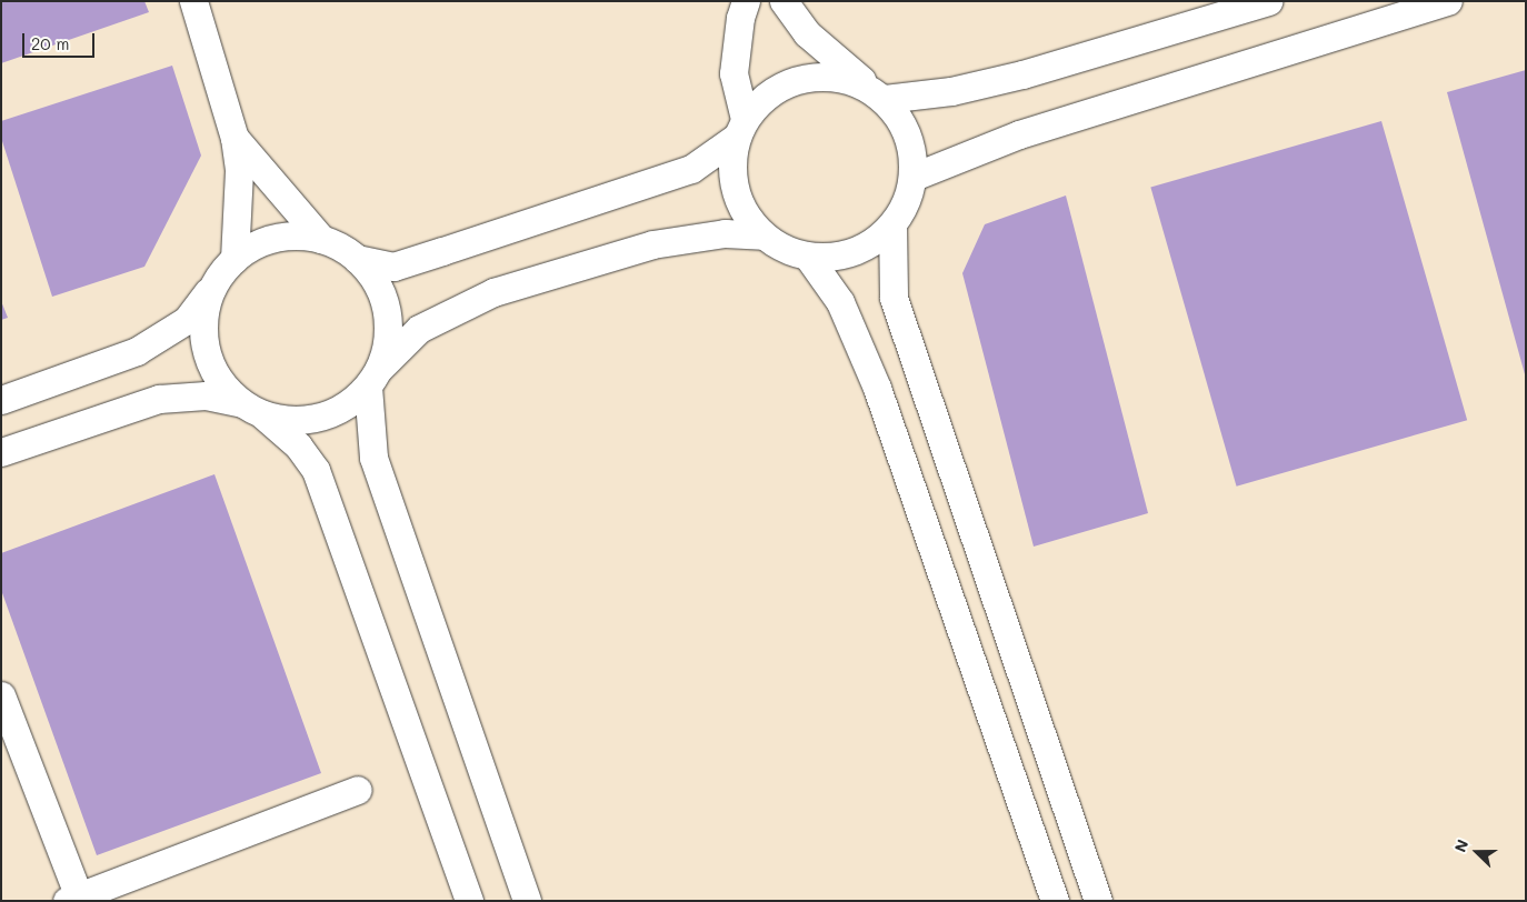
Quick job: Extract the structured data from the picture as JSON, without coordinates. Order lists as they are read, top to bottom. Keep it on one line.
{"scale_bar":"20 m","north":"left"}
